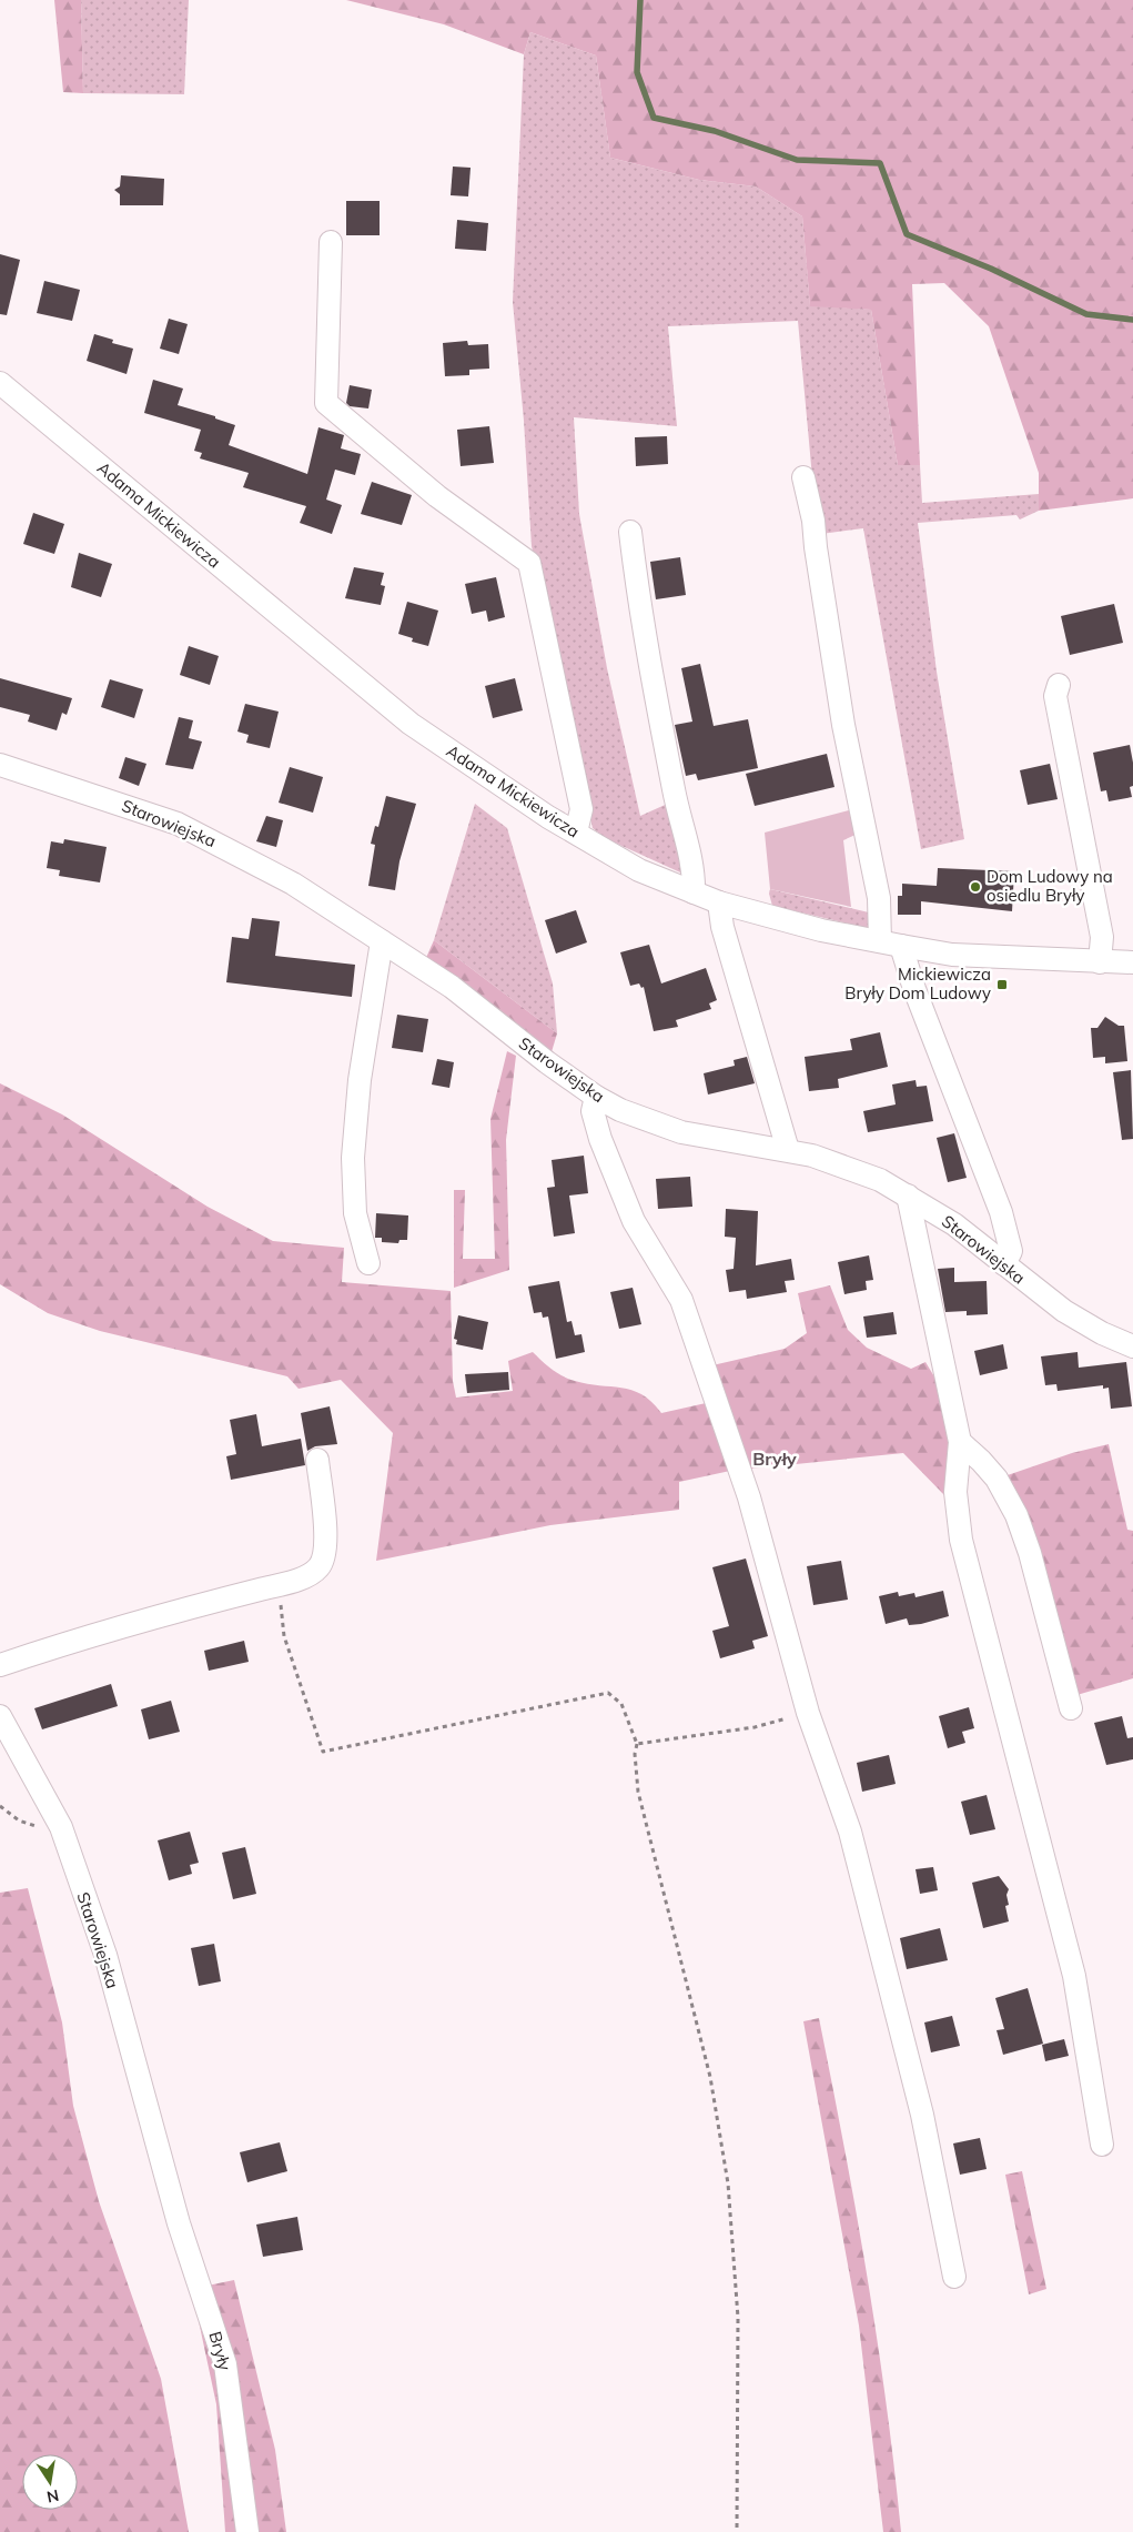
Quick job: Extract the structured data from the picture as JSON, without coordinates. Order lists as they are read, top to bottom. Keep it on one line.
{"streets":{"street":["Adama Mickiewicza","Starowiejska","Bryły"]},"crossings":[["Starowiejska","Bryły"]],"districts":["Bryły"],"places":{"other":["Dom Ludowy na osiedlu Bryły"],"transit":["Mickiewicza Bryły Dom Ludowy"]},"north":"bottom"}
